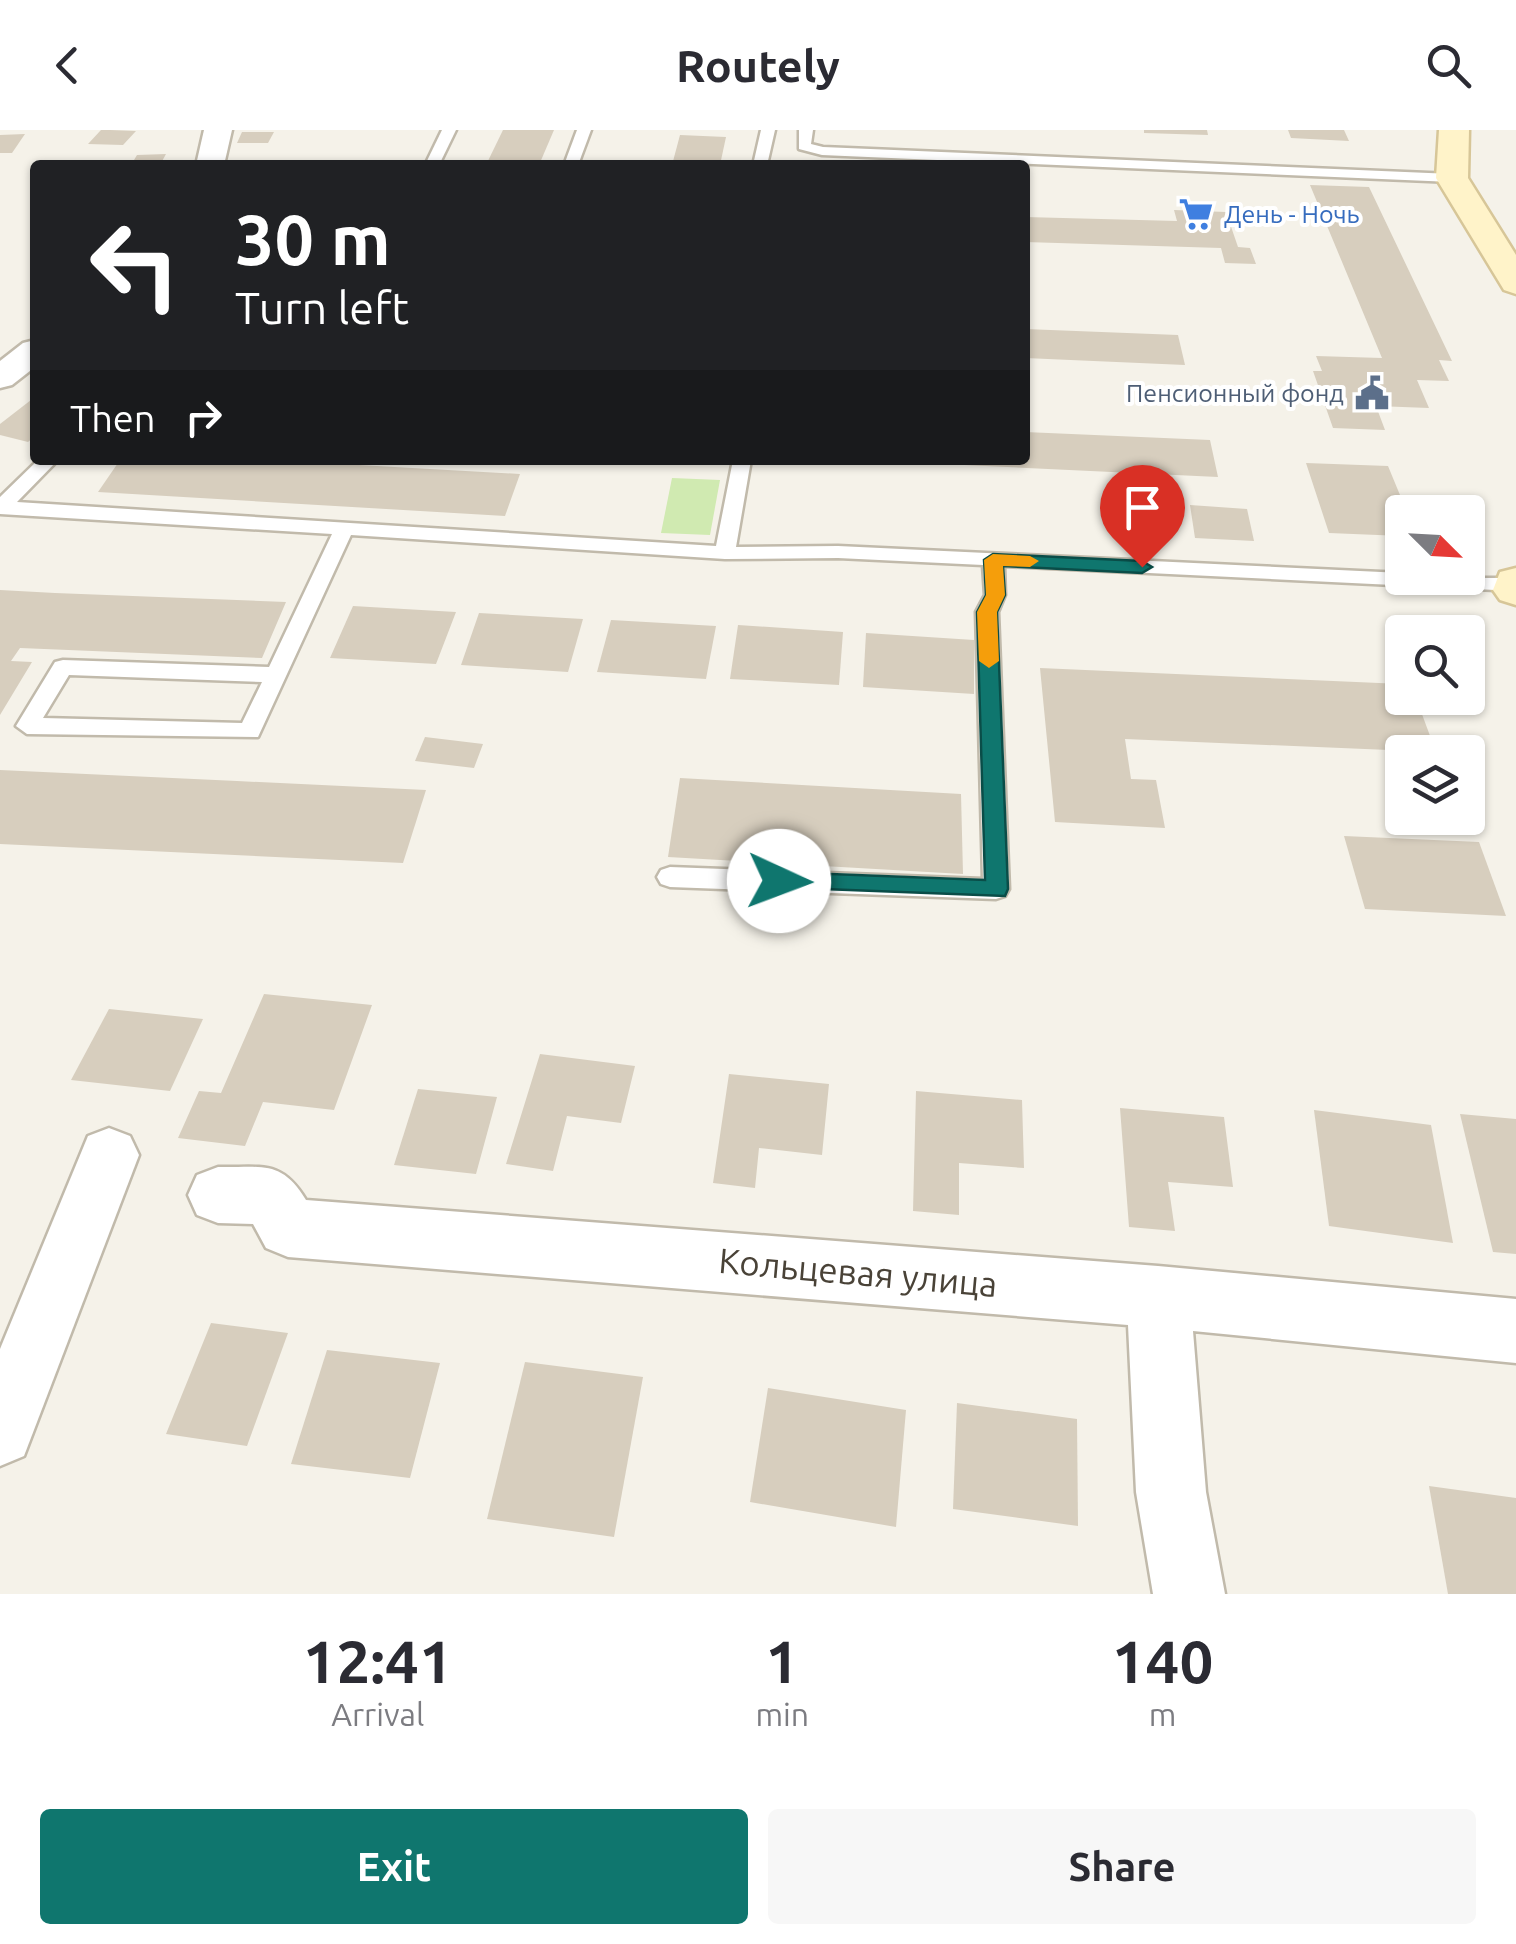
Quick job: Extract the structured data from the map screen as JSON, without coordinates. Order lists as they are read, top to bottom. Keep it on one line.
{"streets":{"street":["Кольцевая улица"]},"places":{"supermarket":["День - Ночь"],"public building":["Пенсионный фонд"]},"north":"bottom right","page":{"header":"Routely","turn":["30 m","Turn left"],"then":"Then","eta":["12:41","Arrival","1","min","140","m"],"buttons":["Exit","Share"]}}
